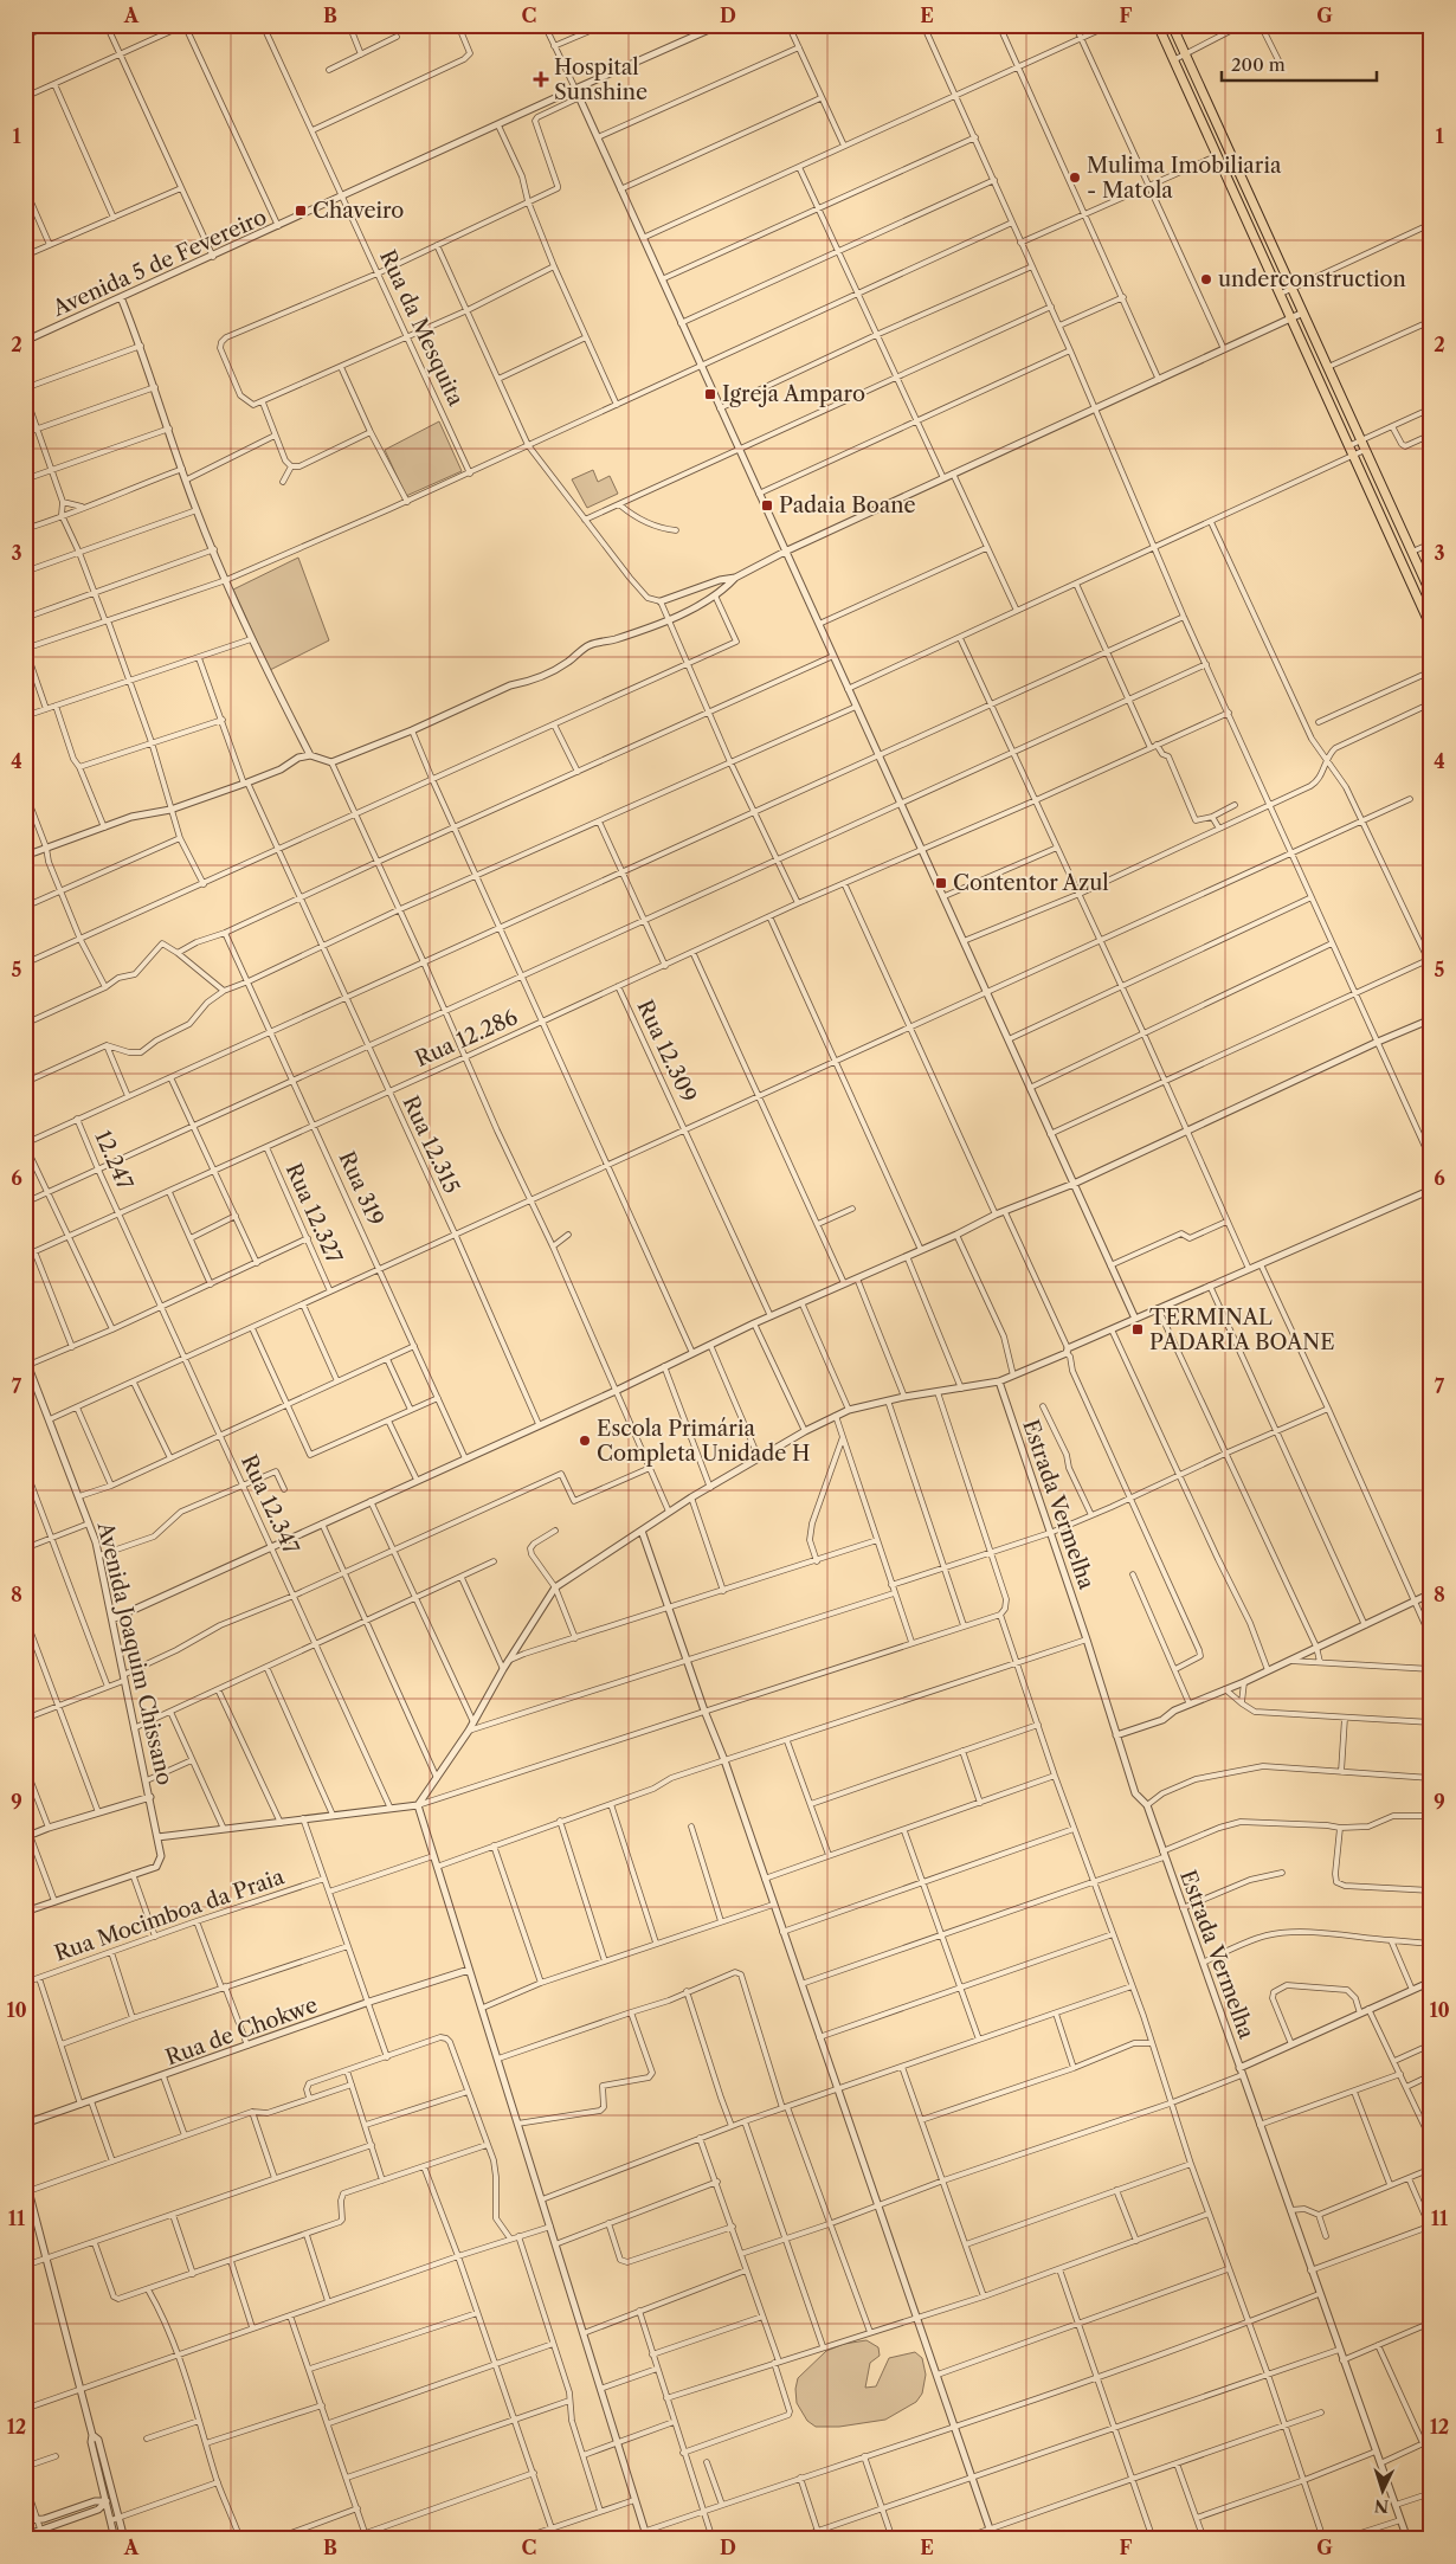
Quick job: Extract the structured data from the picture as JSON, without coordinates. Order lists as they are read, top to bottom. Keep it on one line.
{"streets":{"street":["Avenida 5 de Fevereiro","Rua da Mesquita","Rua 12.286","Rua 12.309","Rua 12.315","12.247","Rua 319","Rua 12.327","Rua 12.347","Estrada Vermelha","Avenida Joaquim Chissano","Rua Mocimboa da Praia","Rua de Chokwe"]},"crossings":[["Avenida 5 de Fevereiro","Rua da Mesquita"],["Rua 12.286","Rua 12.309"],["Rua 12.286","Rua 12.315"],["Rua 12.286","12.247"],["Rua 12.286","Rua 319"],["Rua 12.286","Rua 12.327"],["Rua 12.286","Rua 12.347"],["12.247","Rua 12.347"]],"places":{"health":["Hospital Sunshine"],"other":["Mulima Imobiliaria - Matola","underconstruction","Escola Primária Completa Unidade H"],"transit":["Chaveiro","Igreja Amparo","Padaia Boane","Contentor Azul","TERMINAL PADARIA BOANE"]},"scale_bar":"200 m","north":"bottom","grid":{"columns":["A","B","C","D","E","F","G"],"rows":["1","2","3","4","5","6","7","8","9","10","11","12"]}}
